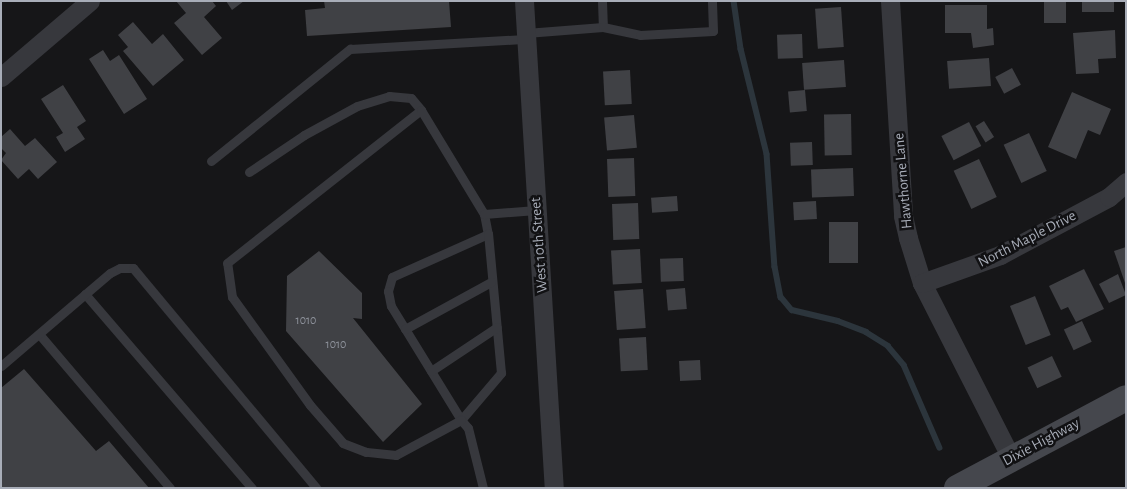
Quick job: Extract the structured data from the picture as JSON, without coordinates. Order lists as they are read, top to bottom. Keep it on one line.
{"streets":{"main road":["Dixie Highway"],"street":["Hawthorne Lane","North Maple Drive","West 10th Street"]},"crossings":[["Hawthorne Lane","North Maple Drive"],["Hawthorne Lane","Dixie Highway"]],"house_numbers":["1010","1010"]}
